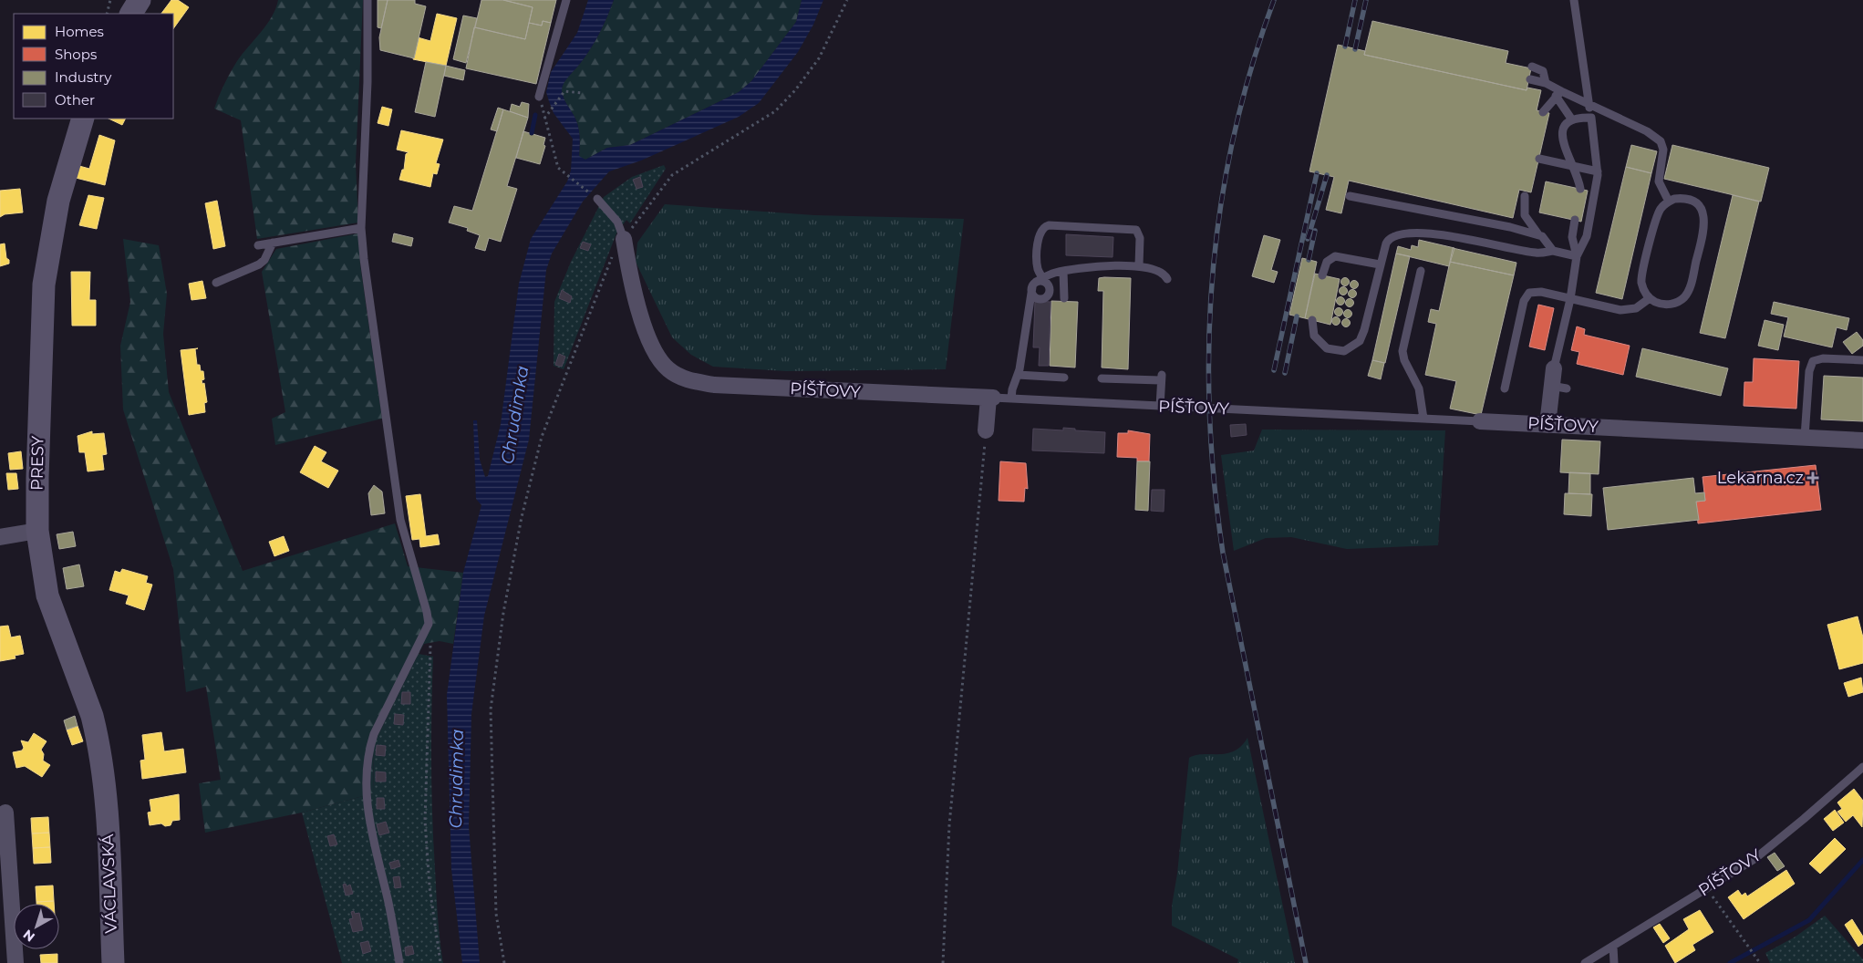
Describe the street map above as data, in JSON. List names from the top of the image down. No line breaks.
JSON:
{"streets":{"street":["PÍŠŤOVY","PRESY","VÁCLAVSKÁ"]},"crossings":[["PRESY","VÁCLAVSKÁ"]],"water":["Chrudimka"],"places":{"health":["Lekarna.cz"]},"legend":["Homes","Shops","Industry","Other"],"north":"bottom left"}
